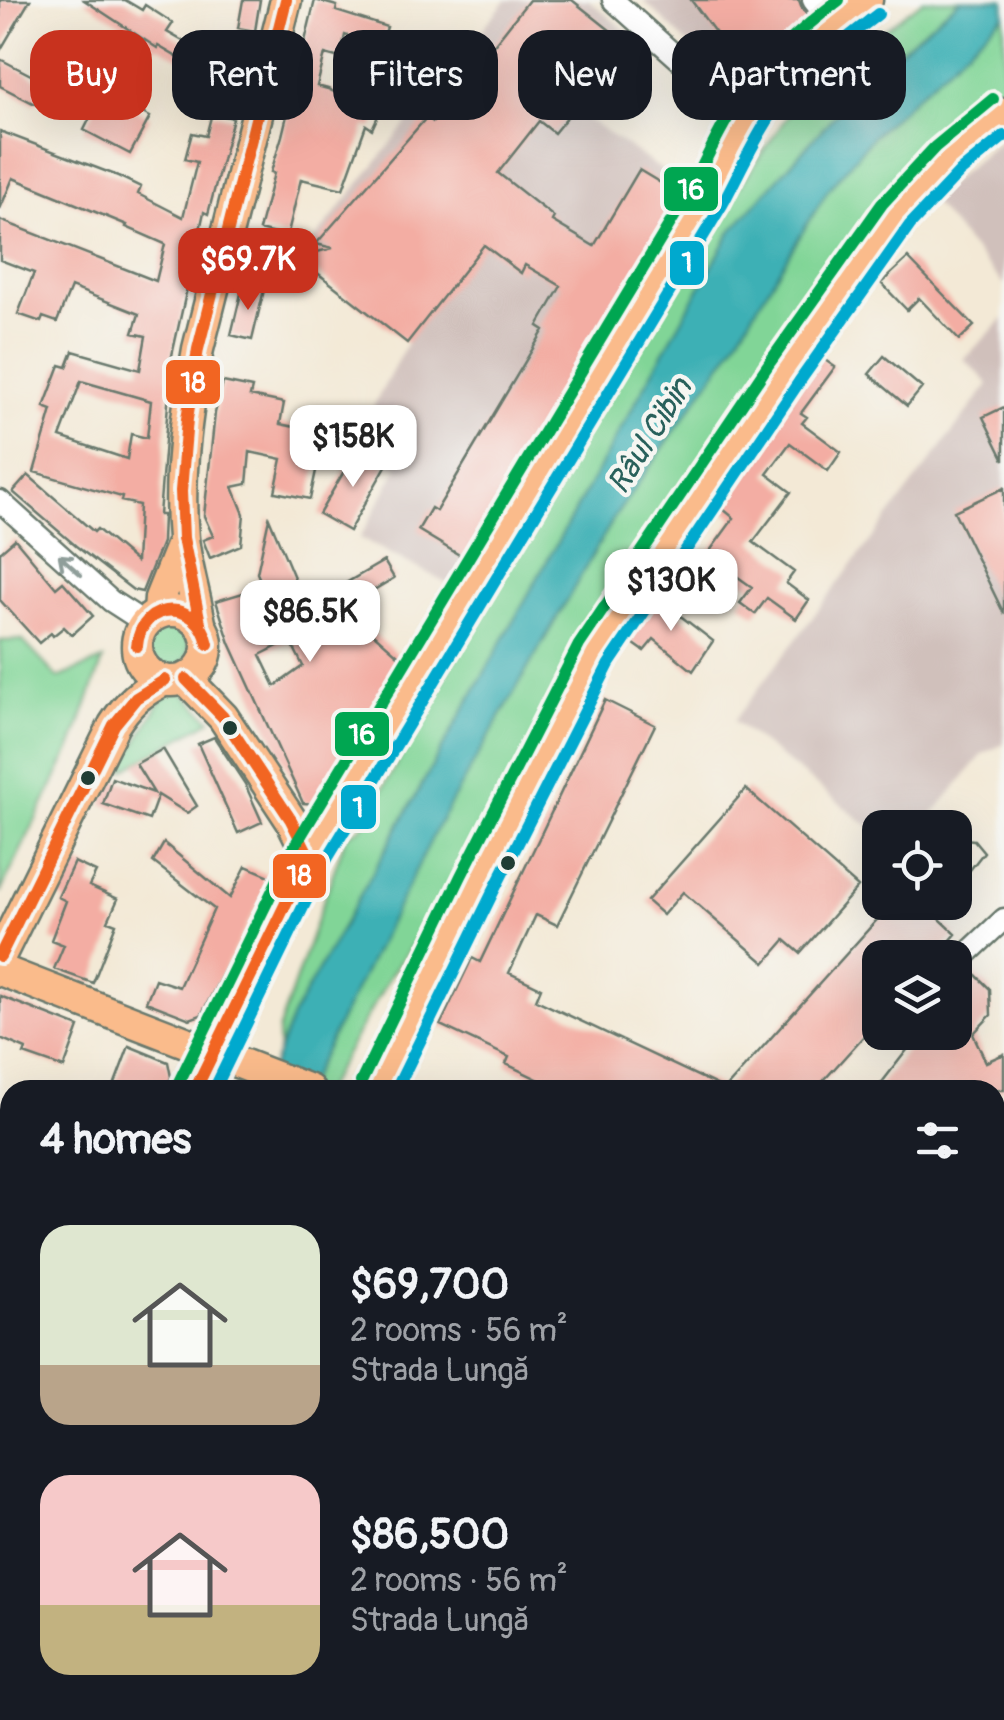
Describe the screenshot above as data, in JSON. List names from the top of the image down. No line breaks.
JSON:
{"water":["Râul Cibin"],"lines":["transit line 18","transit line 16","transit line 1"],"page":{"chip":["Buy","Rent","Filters","New","Apartment"],"price":["$69.7K","$158K","$130K","$86.5K"],"heading":"4 homes","list":[{"name":"$69,700","note":"2 rooms · 56 m² · Strada Lungă"},{"name":"$86,500","note":"2 rooms · 56 m² · Strada Lungă"}]}}
